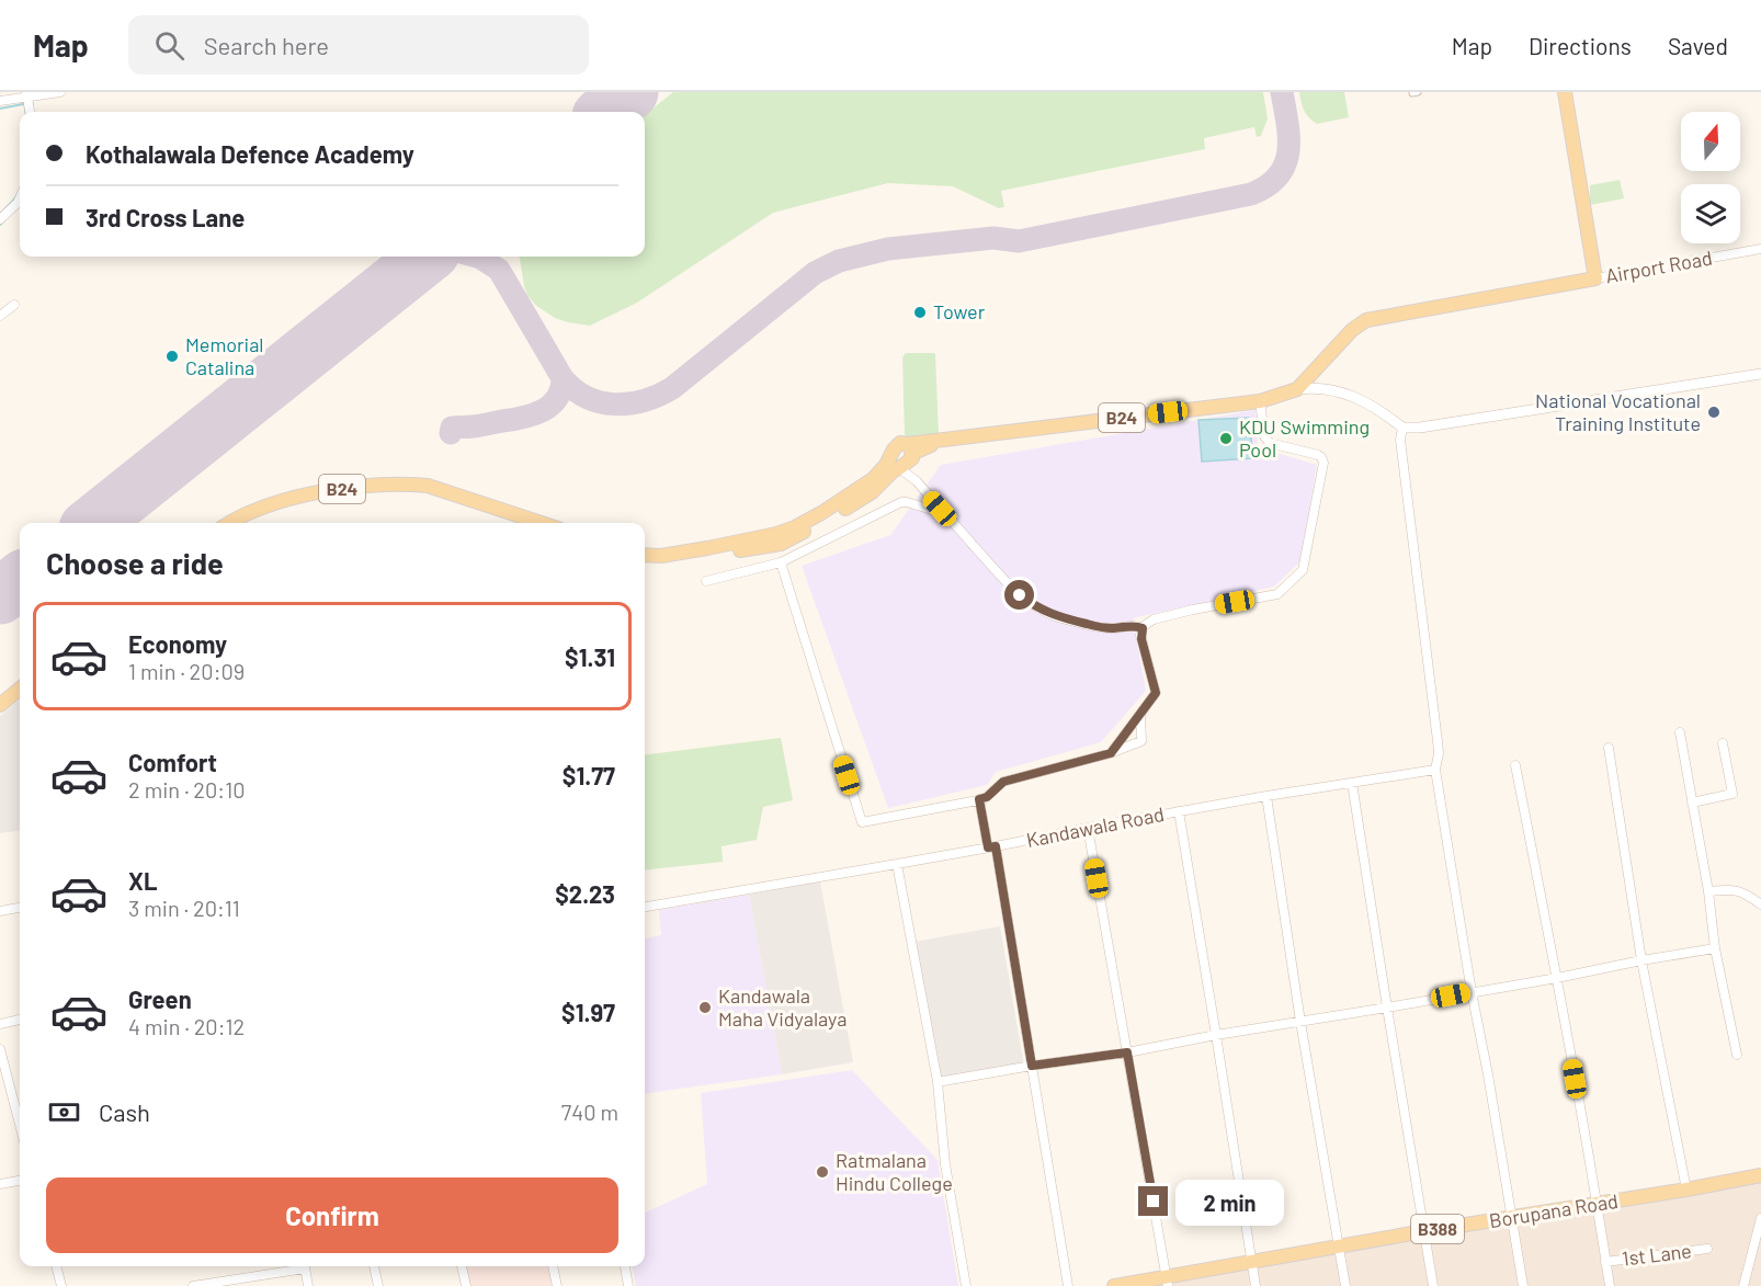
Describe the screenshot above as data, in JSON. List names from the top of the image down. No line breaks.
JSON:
{"streets":{"main road":["B24","Borupana Road","B388"],"street":["Airport Road","Kandawala Road","1st Lane"]},"crossings":[["Airport Road","B24"]],"places":["Tower","Memorial Catalina","National Vocational Training Institute","KDU Swimming Pool","Kandawala Maha Vidyalaya","Ratmalana Hindu College"],"north":"top","page":{"header":"Map","search":"Search here","nav":["Map","Directions","Saved"],"banner":["Kothalawala Defence Academy","3rd Cross Lane"],"heading":"Choose a ride","list":[{"name":"Economy","note":"1 min · 20:09","value":"$1.31"},{"name":"Comfort","note":"2 min · 20:10","value":"$1.77"},{"name":"XL","note":"3 min · 20:11","value":"$2.23"},{"name":"Green","note":"4 min · 20:12","value":"$1.97"}],"pay":["Cash","740 m"],"buttons":"Confirm","bubble":"2 min"}}
